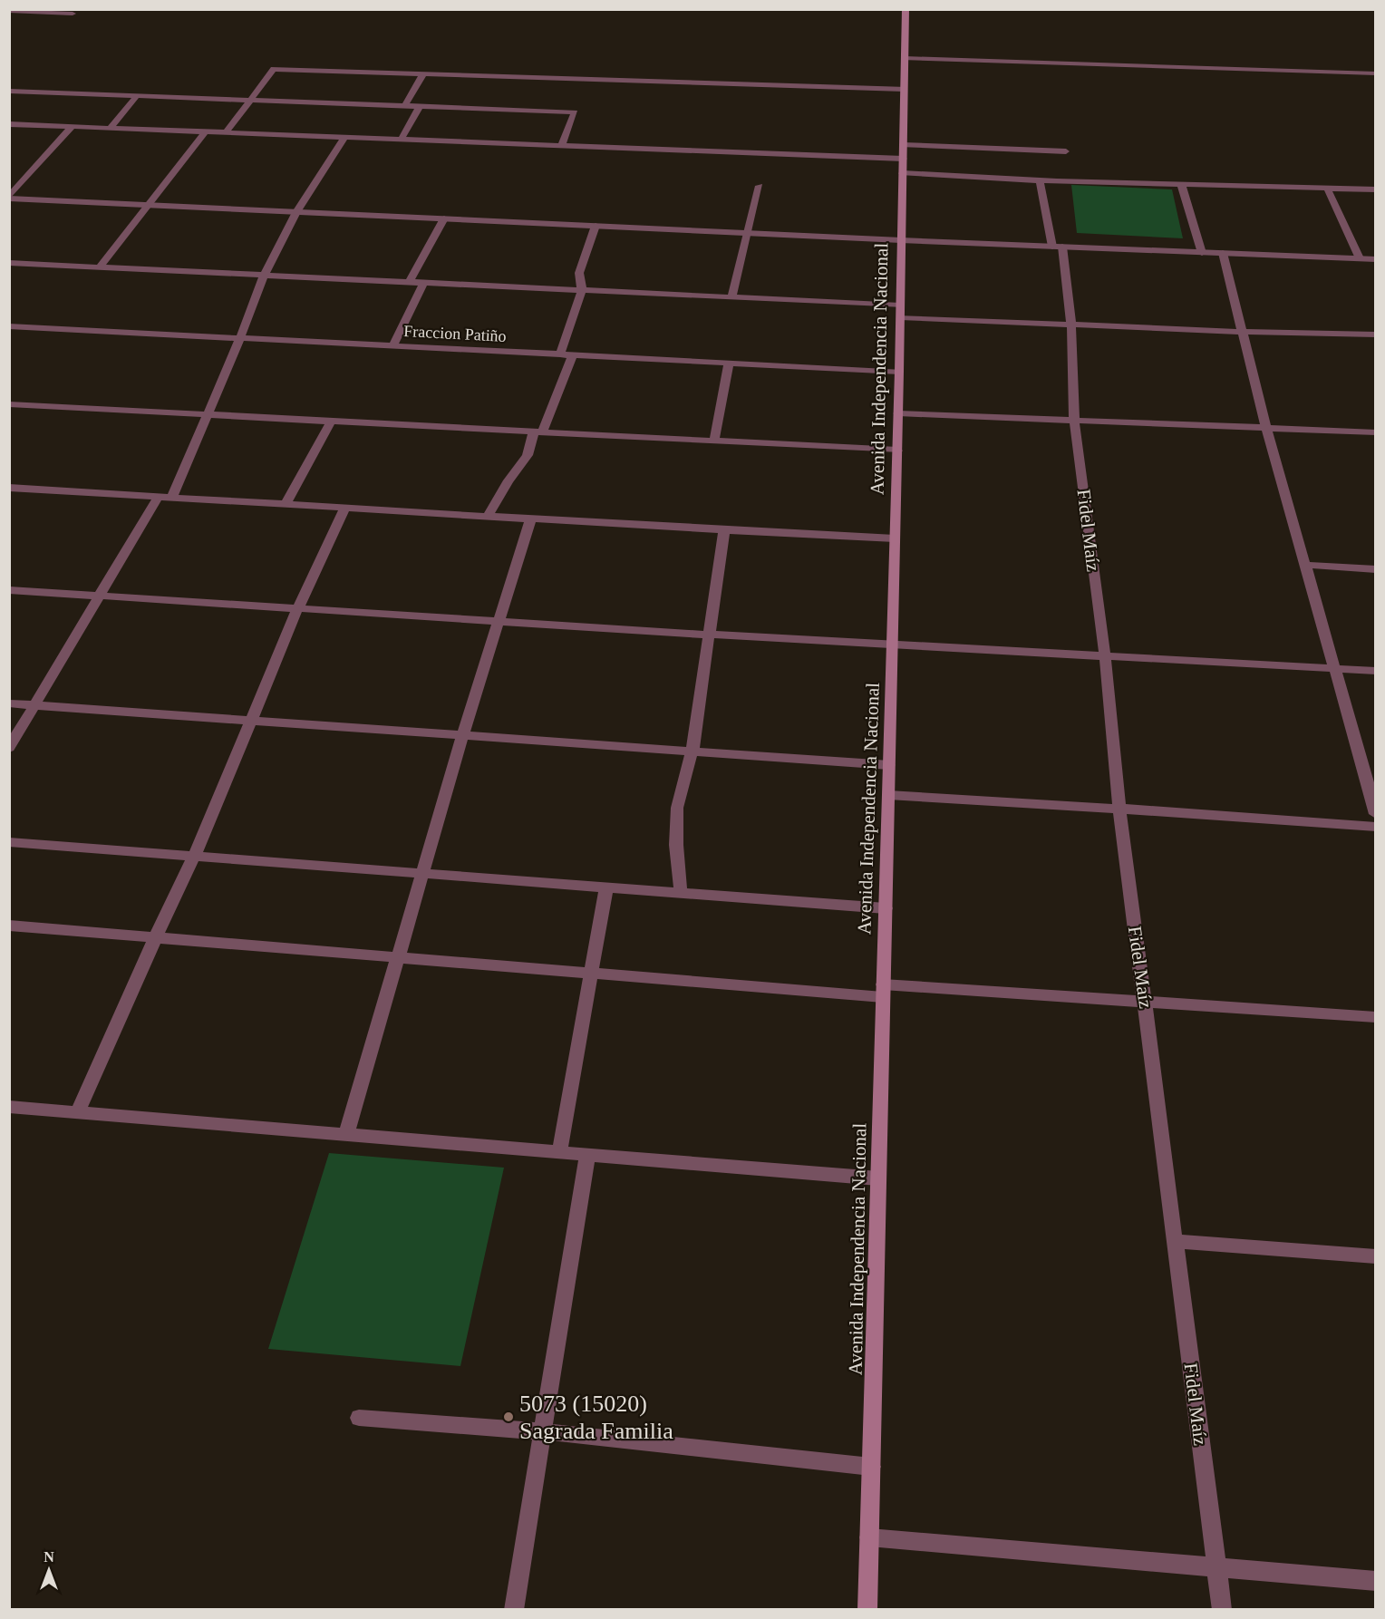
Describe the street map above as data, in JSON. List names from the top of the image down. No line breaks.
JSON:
{"streets":{"main road":["Avenida Independencia Nacional"],"street":["Fraccion Patiño","Fidel Maíz"]},"crossings":[["Fraccion Patiño","Avenida Independencia Nacional"]],"places":["5073 (15020) Sagrada Familia"],"north":"top"}
